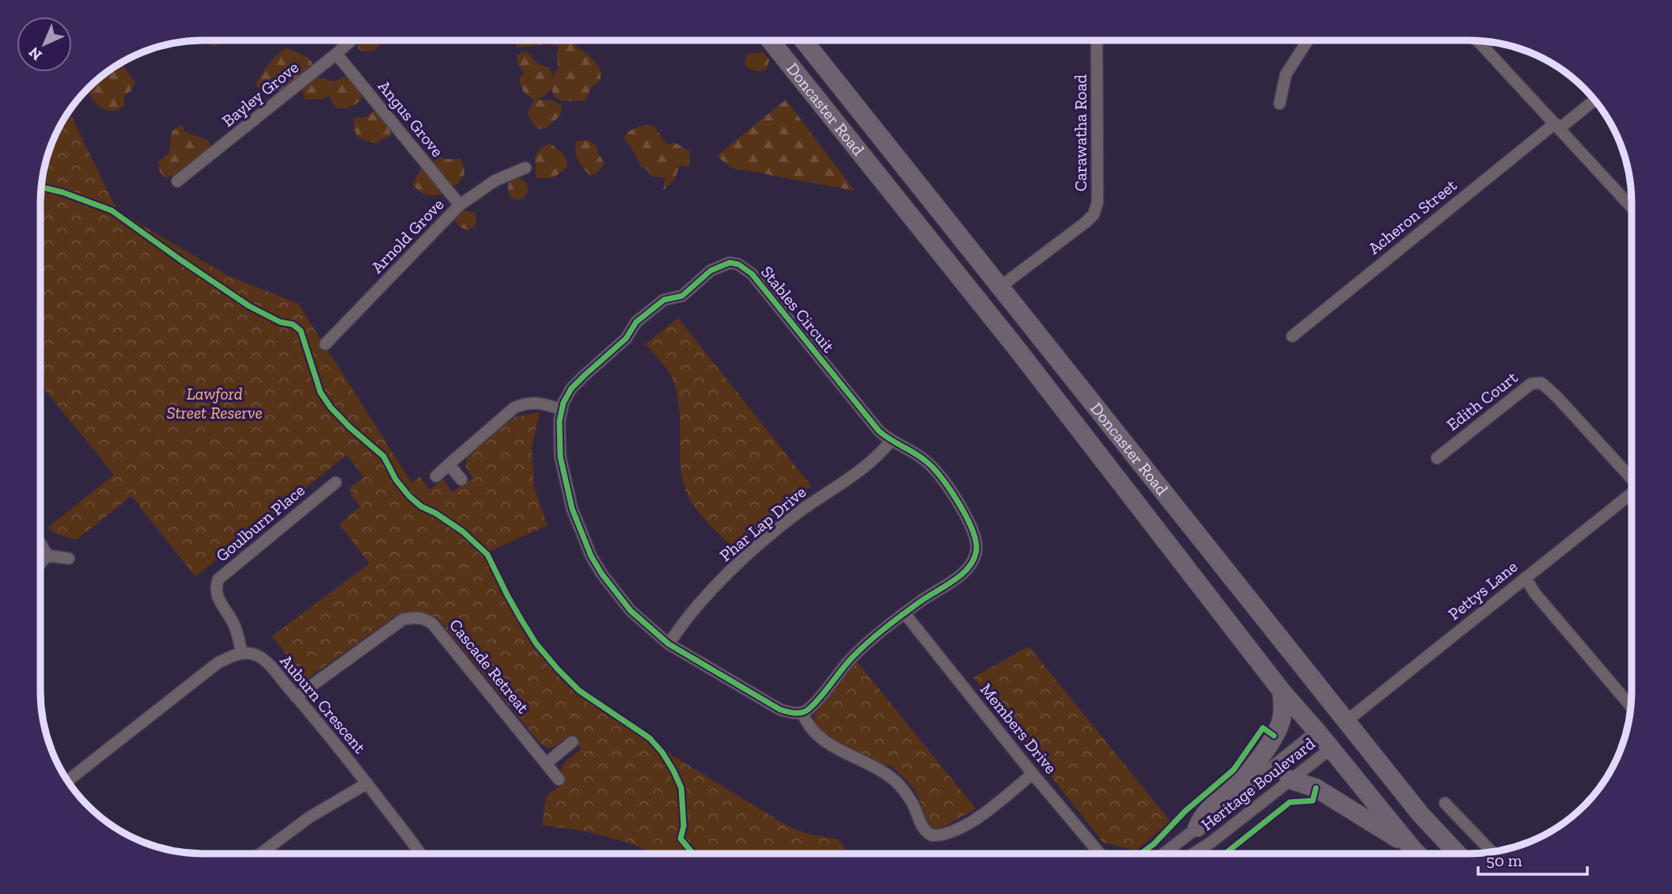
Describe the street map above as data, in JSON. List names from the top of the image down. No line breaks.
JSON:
{"streets":{"main road":["Doncaster Road"],"street":["Bayley Grove","Angus Grove","Carawatha Road","Acheron Street","Arnold Grove","Stables Circuit","Edith Court","Goulburn Place","Phar Lap Drive","Pettys Lane","Cascade Retreat","Auburn Crescent","Members Drive","Heritage Boulevard"]},"crossings":[["Bayley Grove","Angus Grove"],["Doncaster Road","Carawatha Road"],["Doncaster Road","Pettys Lane"],["Doncaster Road","Heritage Boulevard"],["Angus Grove","Arnold Grove"],["Stables Circuit","Phar Lap Drive"],["Stables Circuit","Members Drive"],["Goulburn Place","Auburn Crescent"],["Cascade Retreat","Auburn Crescent"]],"parks":["Lawford Street Reserve"],"scale_bar":"50 m","north":"bottom left"}
